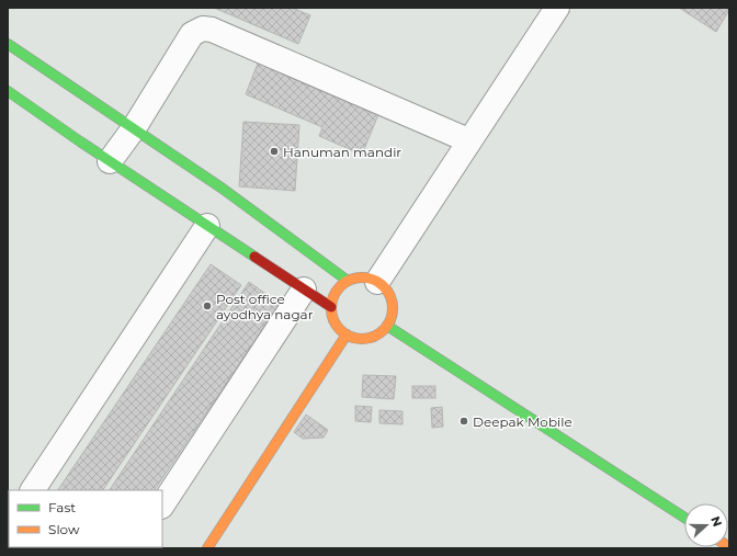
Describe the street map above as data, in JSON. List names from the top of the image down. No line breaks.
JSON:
{"places":["Hanuman mandir","Post office ayodhya nagar","Deepak Mobile"],"legend":["Fast","Slow"],"north":"right"}
